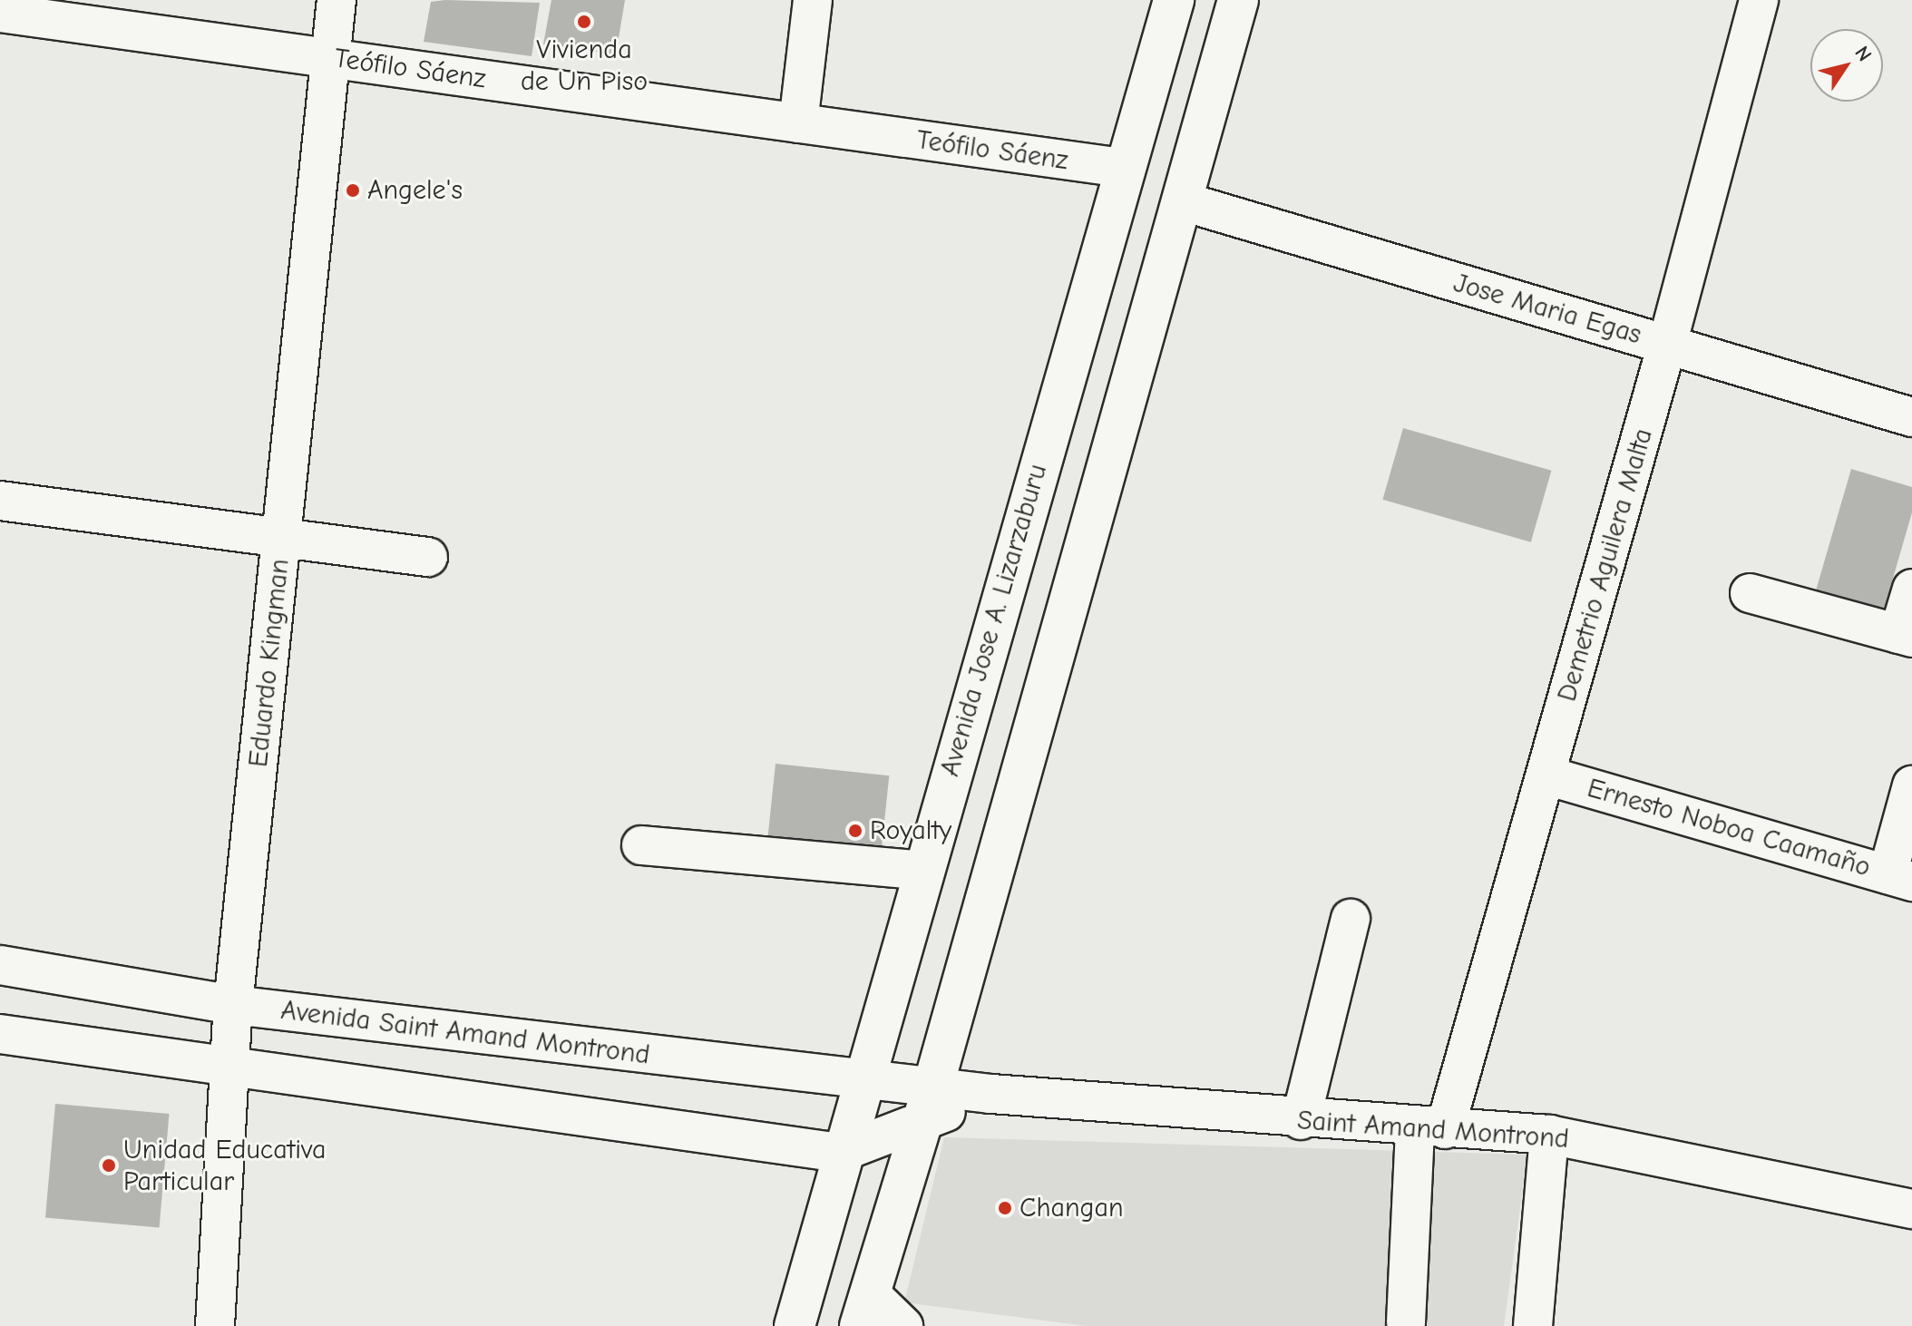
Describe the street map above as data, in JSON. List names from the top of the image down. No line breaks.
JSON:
{"streets":{"main road":["Avenida Jose A. Lizarzaburu"],"street":["Teófilo Sáenz","Jose Maria Egas","Demetrio Aguilera Malta","Eduardo Kingman","Ernesto Noboa Caamaño","Avenida Saint Amand Montrond","Saint Amand Montrond"]},"crossings":[["Teófilo Sáenz","Avenida Jose A. Lizarzaburu"],["Teófilo Sáenz","Eduardo Kingman"],["Jose Maria Egas","Demetrio Aguilera Malta"],["Demetrio Aguilera Malta","Ernesto Noboa Caamaño"],["Demetrio Aguilera Malta","Saint Amand Montrond"],["Avenida Jose A. Lizarzaburu","Avenida Saint Amand Montrond"],["Eduardo Kingman","Avenida Saint Amand Montrond"],["Avenida Saint Amand Montrond","Saint Amand Montrond"]],"places":["Vivienda de Un Piso","Angele's","Royalty","Unidad Educativa Particular","Changan"],"north":"top right"}
